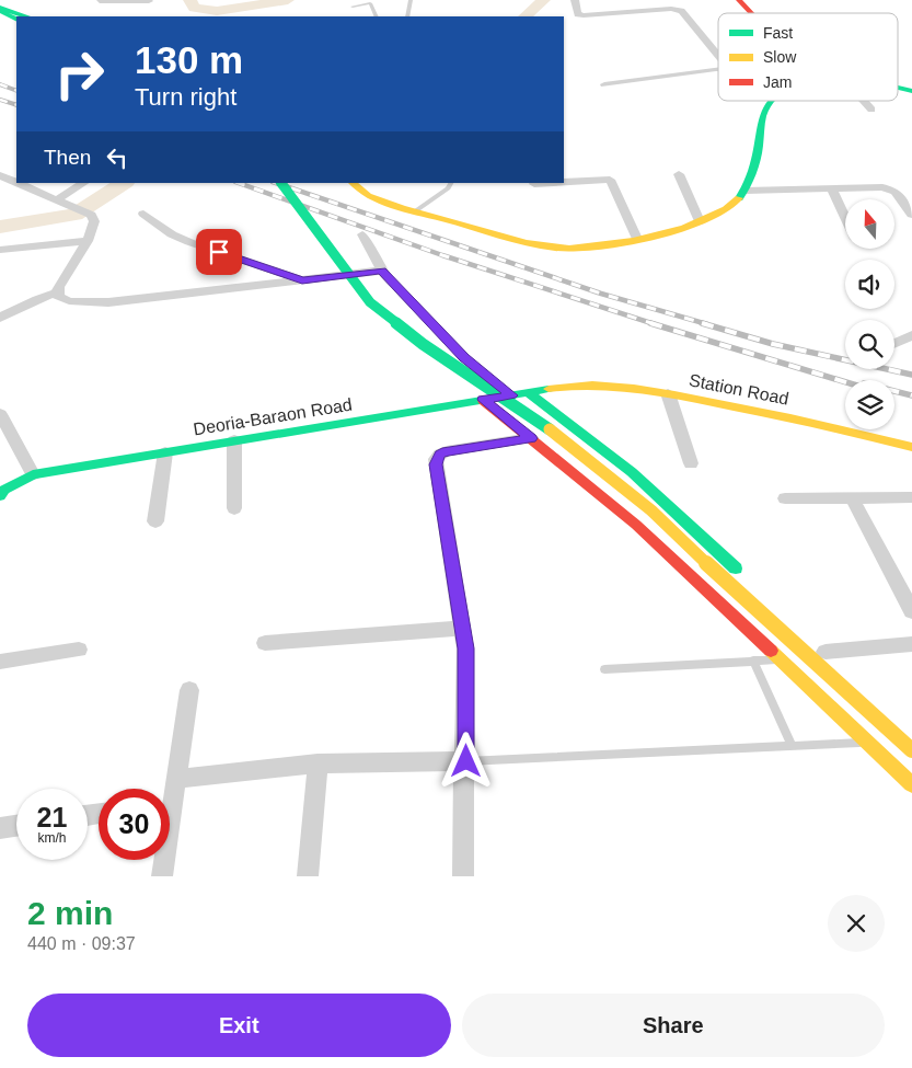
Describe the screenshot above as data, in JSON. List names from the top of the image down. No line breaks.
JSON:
{"streets":{"main road":["Station Road","Deoria-Baraon Road"]},"crossings":[["Station Road","Deoria-Baraon Road"]],"legend":["Fast","Slow","Jam"],"north":"top","page":{"turn":["130 m","Turn right"],"then":"Then","speed":"21 km/h","limit":"30","heading":["2 min","440 m · 09:37"],"buttons":["Exit","Share"]}}
